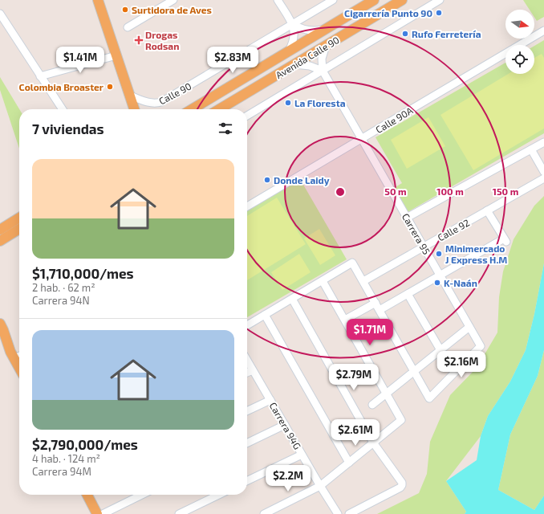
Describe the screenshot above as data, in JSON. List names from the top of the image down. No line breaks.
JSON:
{"streets":{"main road":["Avenida Calle 90"],"street":["Calle 90","Calle 90A","Calle 92","Carrera 95","Carrera 94G"]},"crossings":[["Calle 90A","Carrera 95"],["Calle 92","Carrera 95"]],"places":{"other":["Surtidora de Aves","Cigarrería Punto 90","Rufo Ferretería","Colombia Broaster","La Floresta","Donde Laidy","Minimercado J Express H.M","K-Naán"],"health":["Drogas Rodsan"]},"north":"right","page":{"price":["$1.41M","$2.83M","$1.71M","$2.16M","$2.79M","$2.61M","$2.2M"],"heading":"7 viviendas","list":[{"name":"$1,710,000/mes","note":"2 hab. · 62 m² · Carrera 94N"},{"name":"$2,790,000/mes","note":"4 hab. · 124 m² · Carrera 94M"}]},"rings":["50 m","100 m","150 m"]}
